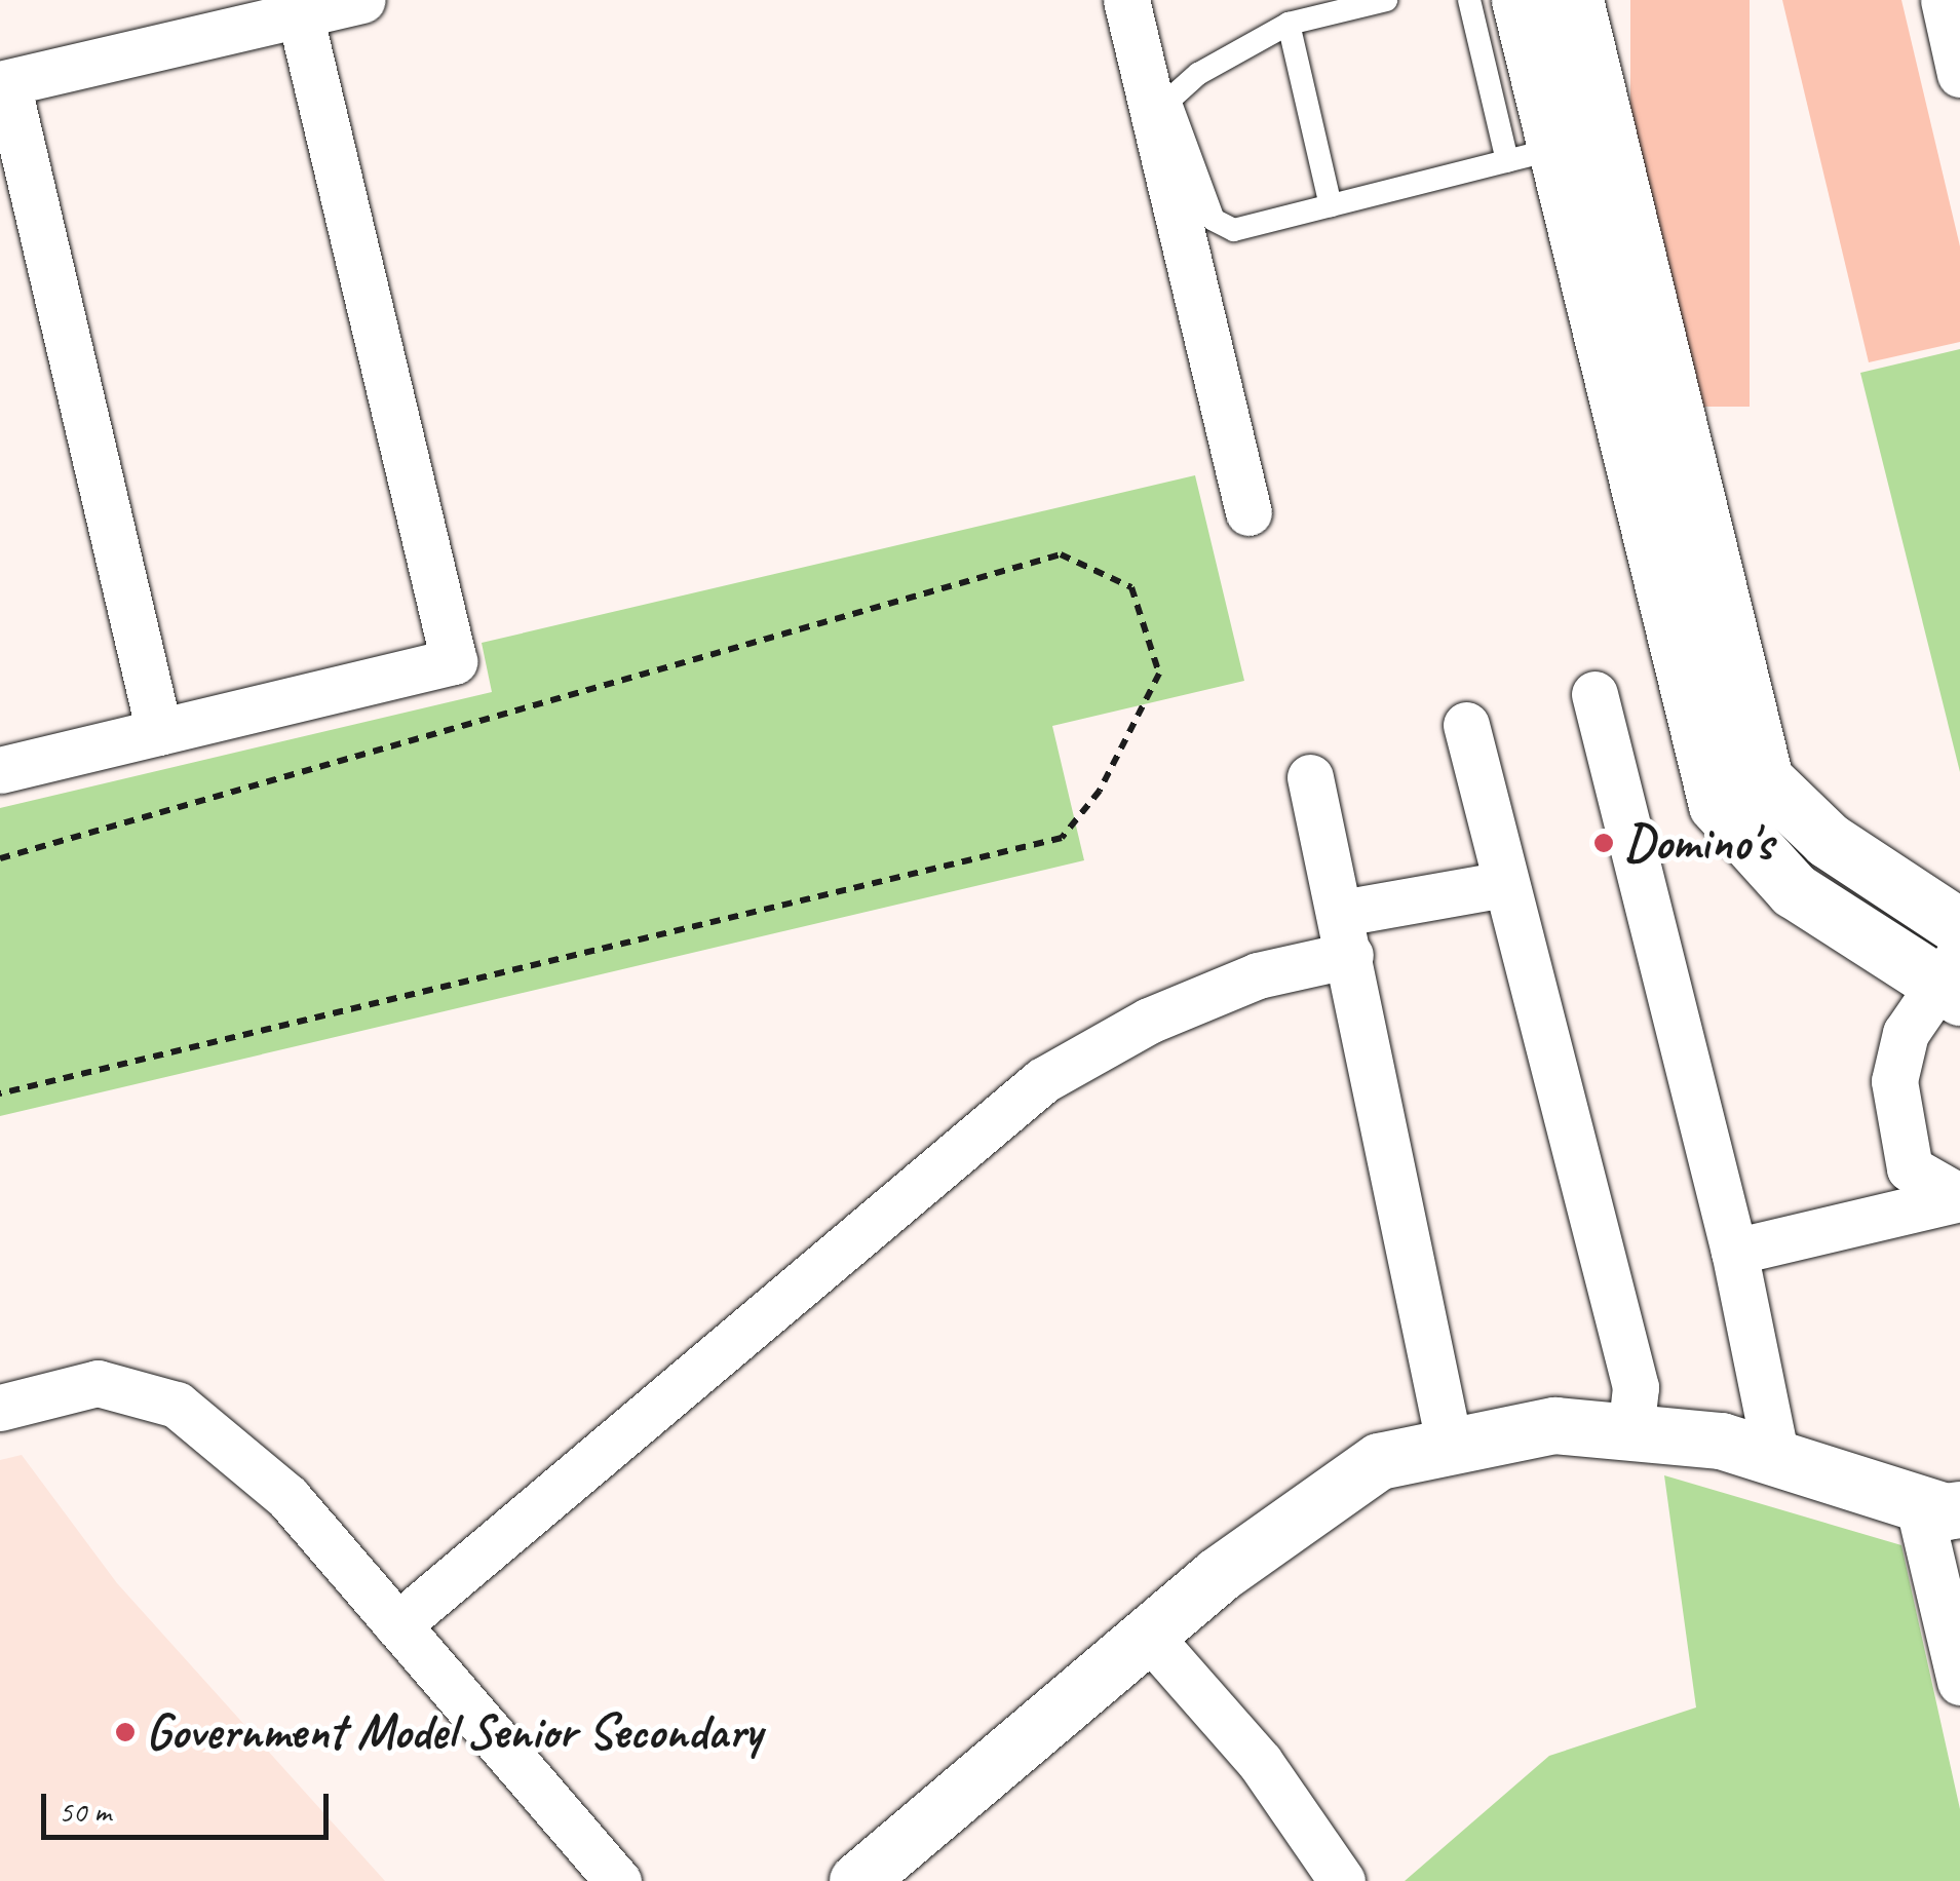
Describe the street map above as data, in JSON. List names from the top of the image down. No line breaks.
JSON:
{"places":["Domino's","Government Model Senior Secondary"],"scale_bar":"50 m"}
